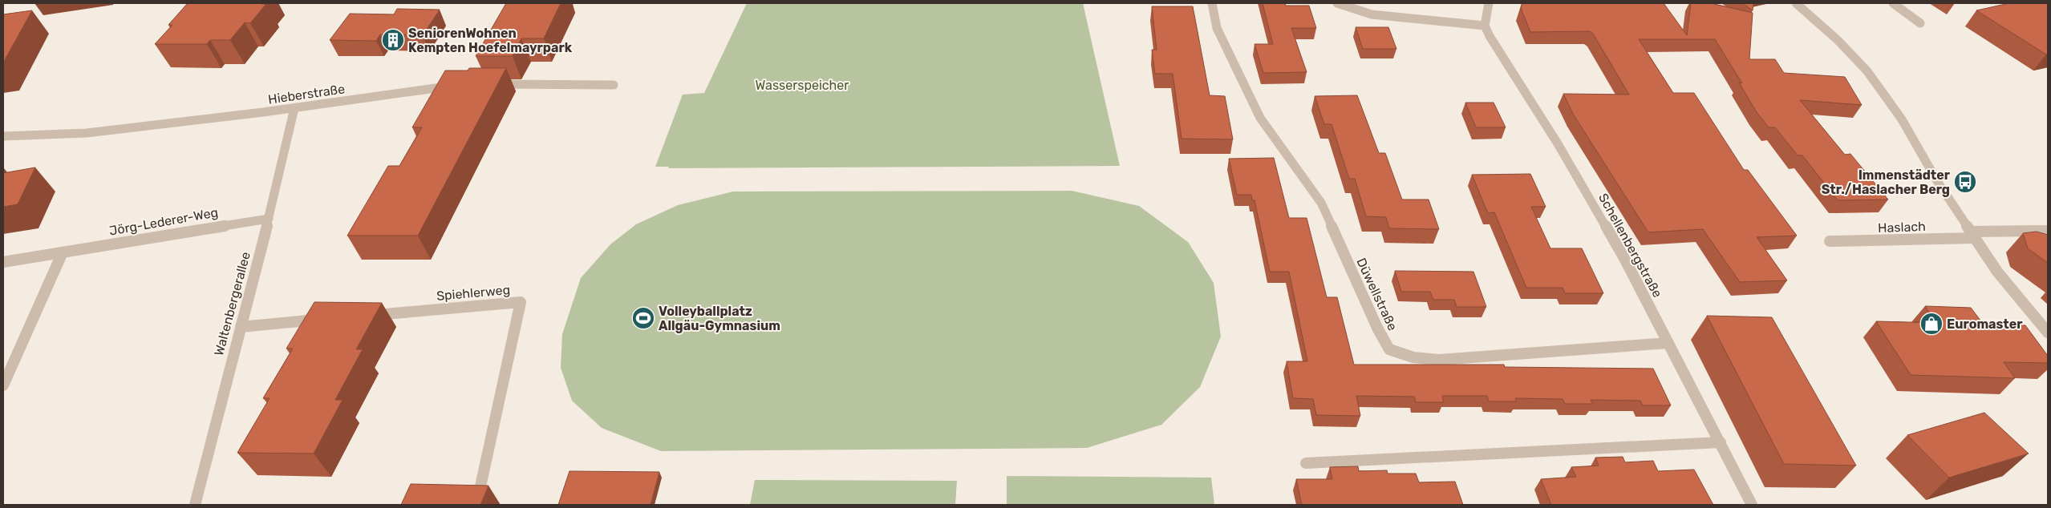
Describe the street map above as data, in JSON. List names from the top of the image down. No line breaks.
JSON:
{"streets":{"street":["Hieberstraße","Jörg-Lederer-Weg","Haslach","Schellenbergstraße","Spiehlerweg","Düwellstraße","Waltenbergerallee"]},"crossings":[["Hieberstraße","Waltenbergerallee"],["Jörg-Lederer-Weg","Waltenbergerallee"],["Schellenbergstraße","Düwellstraße"]],"parks":["Wasserspeicher"],"places":{"building":["SeniorenWohnen Kempten Hoefelmayrpark"],"bus stop":["Immenstädter Str./Haslacher Berg"],"sports":["Volleyballplatz Allgäu-Gymnasium"],"shop":["Euromaster"]}}
